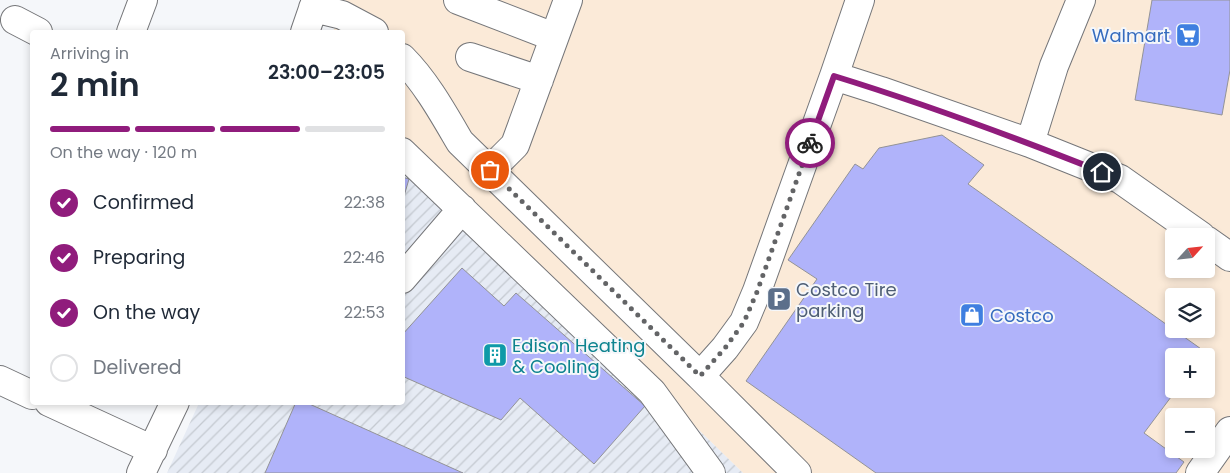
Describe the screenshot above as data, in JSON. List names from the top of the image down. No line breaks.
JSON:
{"places":{"supermarket":["Walmart"],"parking":["Costco Tire parking"],"shop":["Costco"],"building":["Edison Heating & Cooling"]},"north":"top right","page":{"heading":["2 min","Arriving in","23:00–23:05"],"bar":"On the way · 120 m","list":[["Confirmed","22:38"],["Preparing","22:46"],["On the way","22:53"],"Delivered"],"map_buttons":["+","−"]}}
